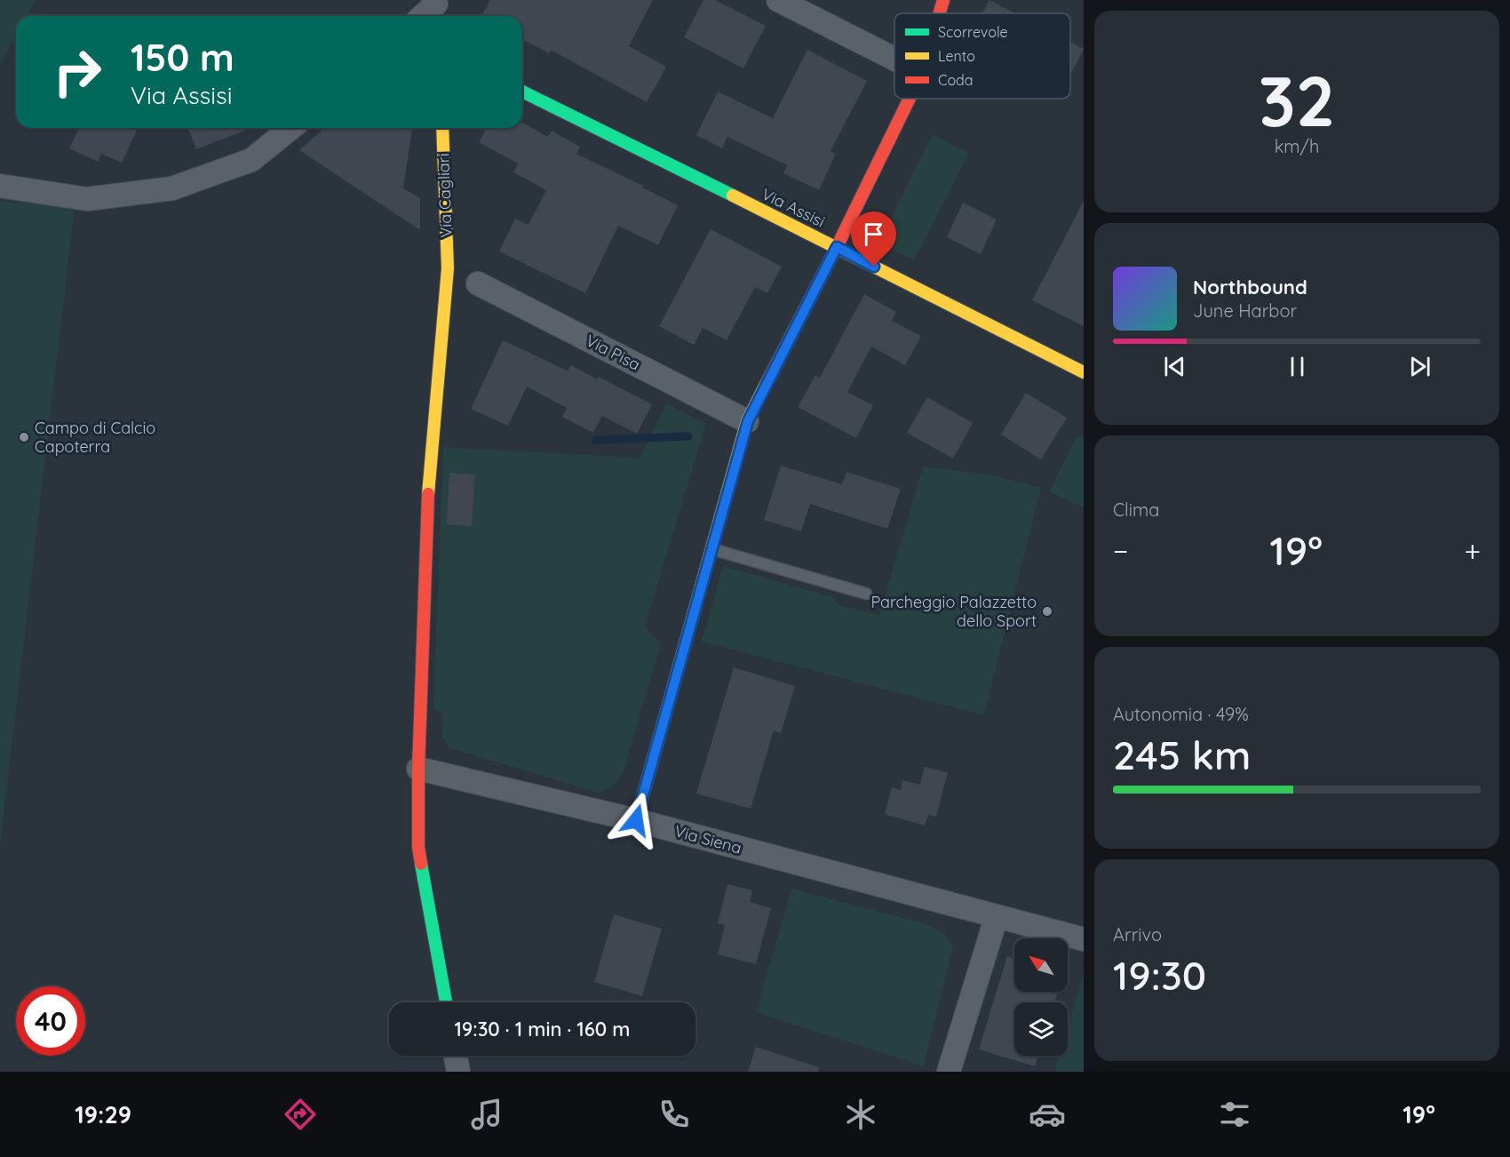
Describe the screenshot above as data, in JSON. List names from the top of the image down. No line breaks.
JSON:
{"streets":{"street":["Via Cagliari","Via Assisi","Via Pisa","Via Siena"]},"crossings":[["Via Cagliari","Via Siena"]],"places":["Campo di Calcio Capoterra","Parcheggio Palazzetto dello Sport"],"legend":["Scorrevole","Lento","Coda"],"north":"top left","page":{"tile":[["32","km/h"],"Clima",["Autonomia · 49%","245 km"],["Arrivo","19:30"]],"turn":["150 m","Via Assisi"],"song":["Northbound","June Harbor"],"heat":["−","19°","+"],"limit":"40","trip":"19:30 · 1 min · 160 m","tabs":["19:29","19°"]}}
